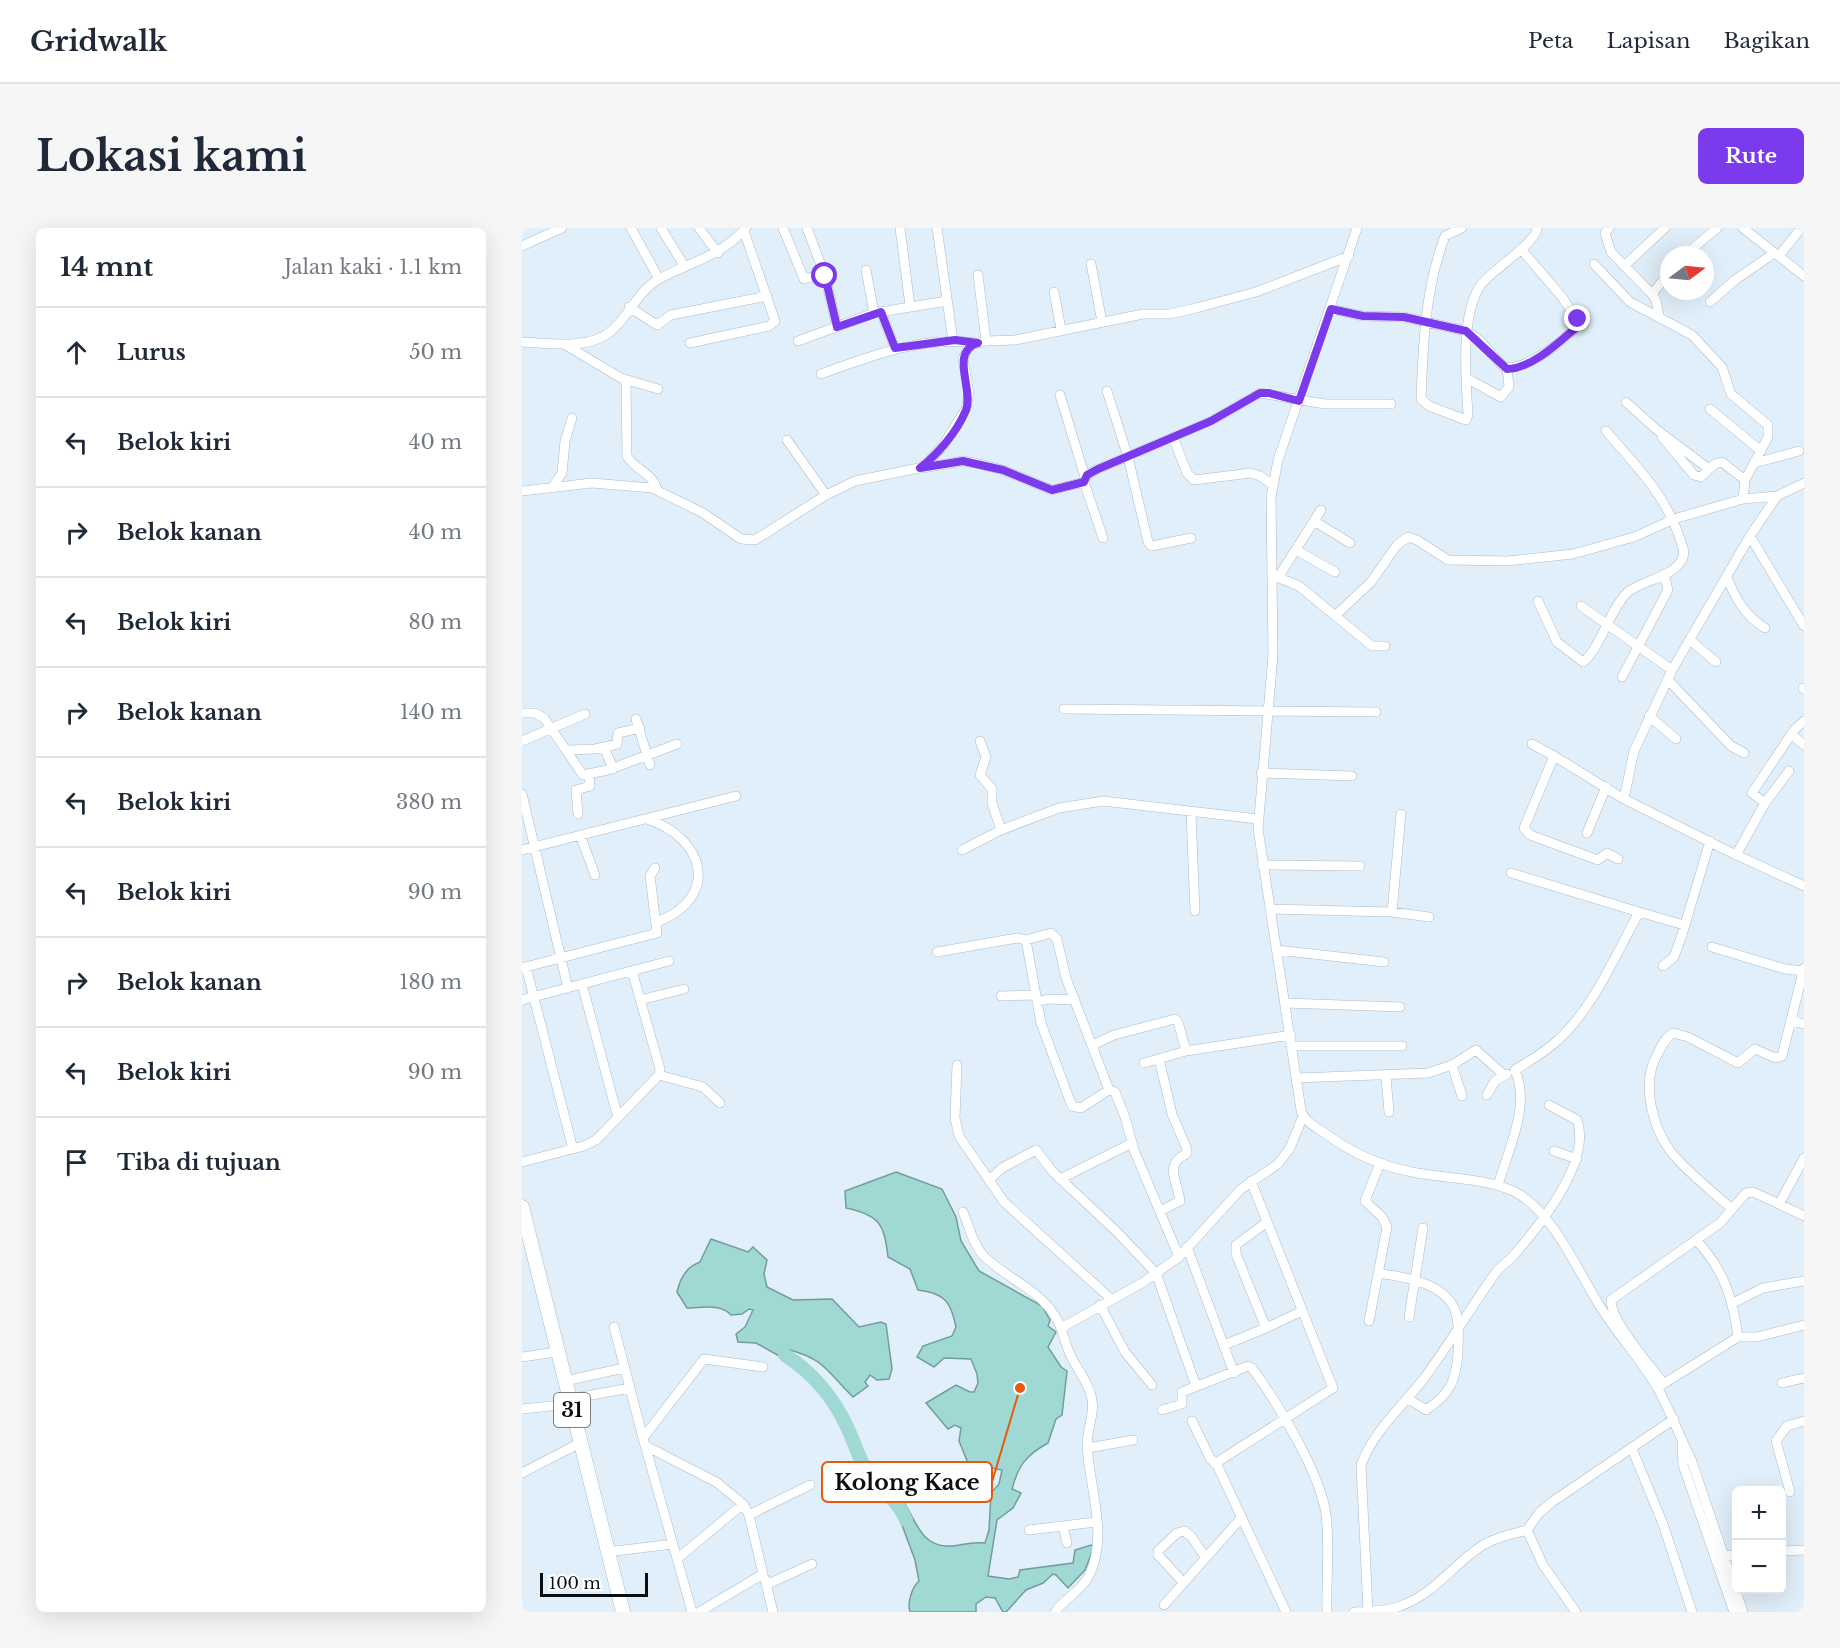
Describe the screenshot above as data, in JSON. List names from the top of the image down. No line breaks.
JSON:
{"streets":{"highway":["31"]},"places":["Kolong Kace"],"scale_bar":"100 m","north":"right","page":{"header":"Gridwalk","nav":["Peta","Lapisan","Bagikan"],"buttons":"Rute","title":"Lokasi kami","heading":["14 mnt","Jalan kaki · 1.1 km"],"list":[["Lurus","50 m"],["Belok kiri","40 m"],["Belok kanan","40 m"],["Belok kiri","80 m"],["Belok kanan","140 m"],["Belok kiri","380 m"],["Belok kiri","90 m"],["Belok kanan","180 m"],["Belok kiri","90 m"],"Tiba di tujuan"],"map_buttons":["+","−"],"scale":"100 m"}}
